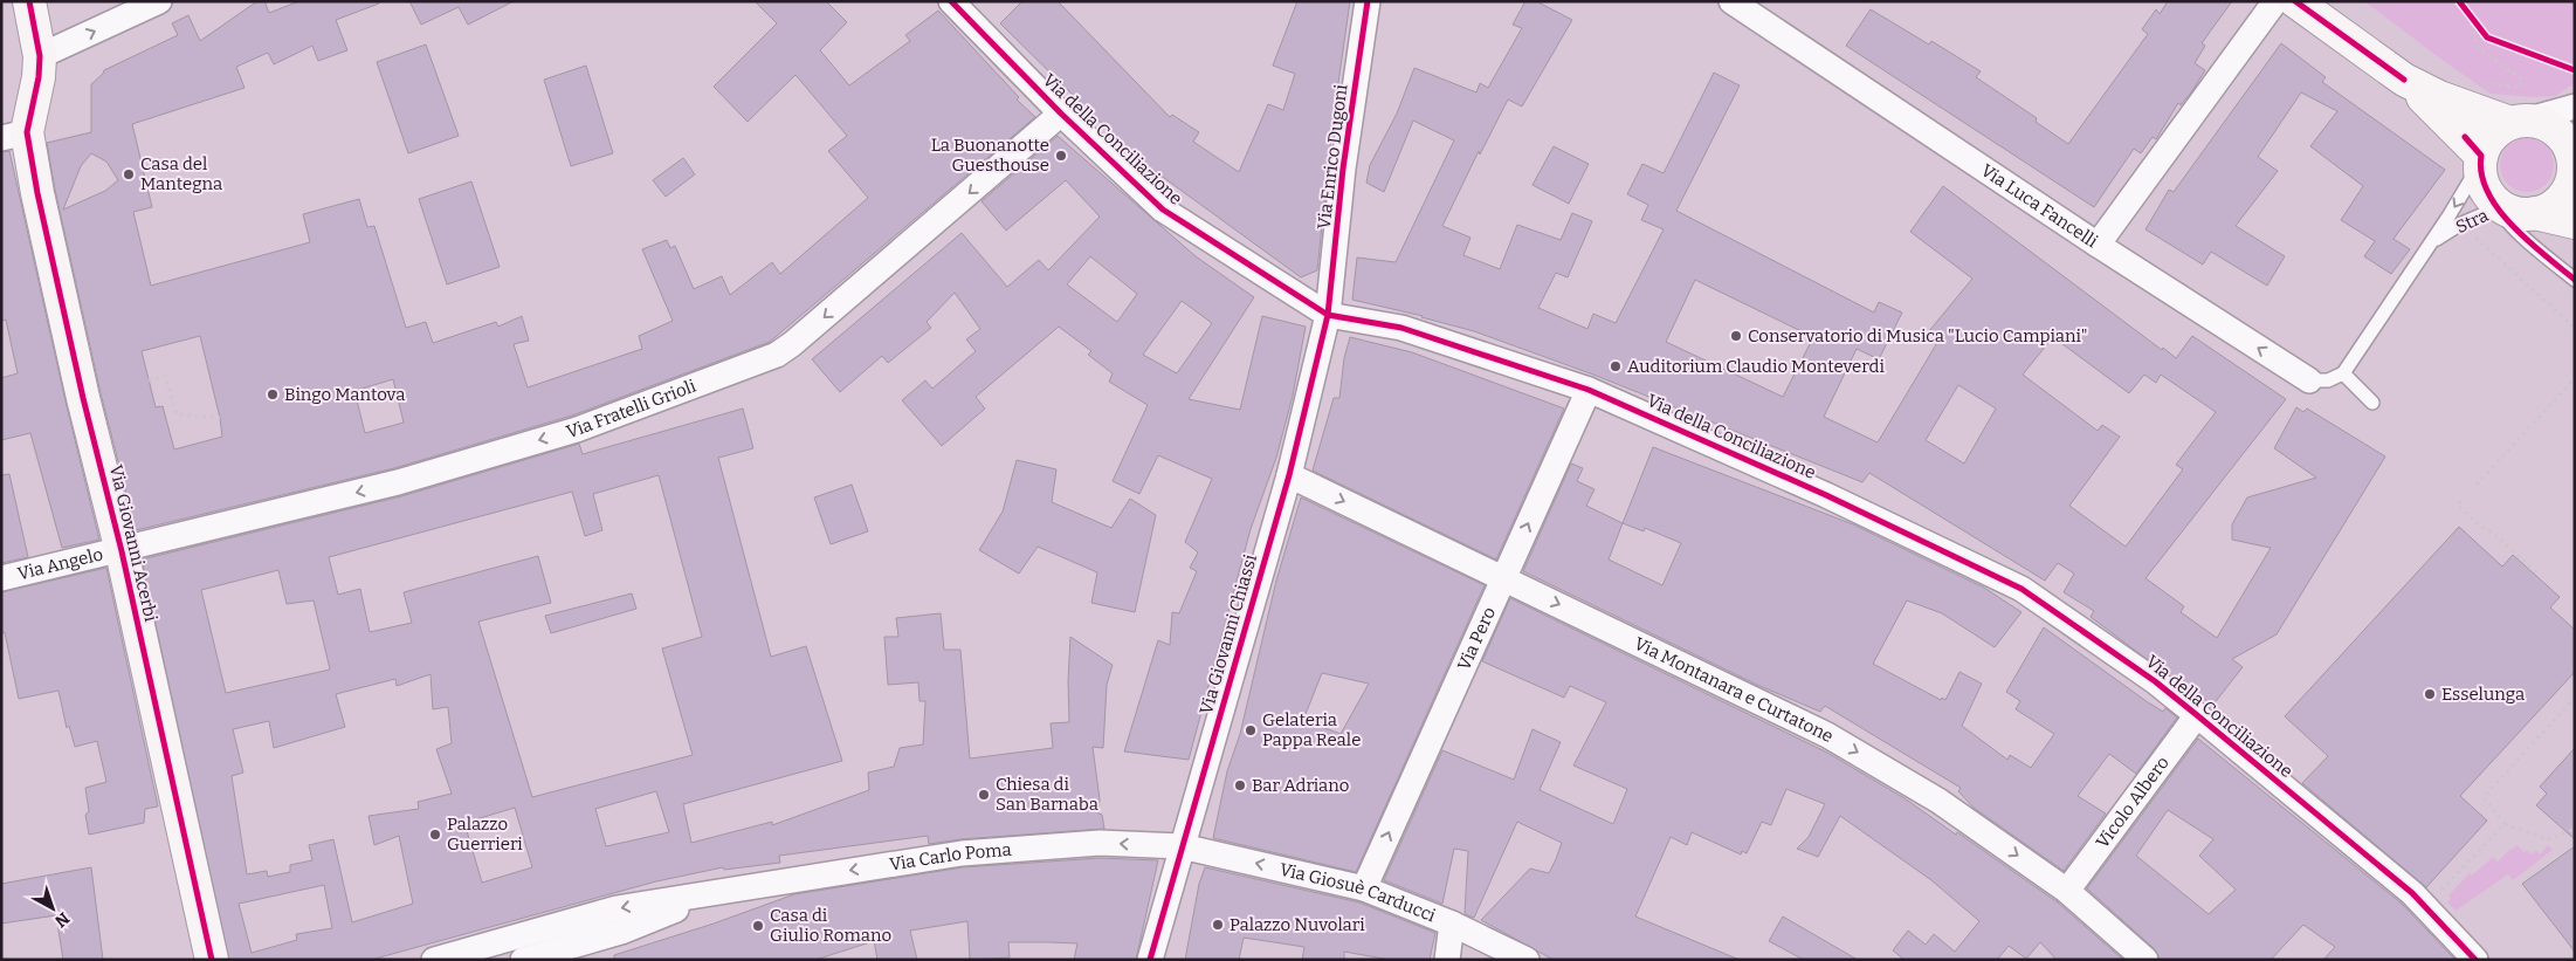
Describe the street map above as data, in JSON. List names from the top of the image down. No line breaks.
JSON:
{"streets":{"street":["Via della Conciliazione","Via Enrico Dugoni","Via Luca Fancelli","Via Fratelli Grioli","Via Giovanni Acerbi","Via Angelo","Via Giovanni Chiassi","Via Pero","Via Montanara e Curtatone","Vicolo Albero","Via Carlo Poma","Via Giosuè Carducci"],"lane":["Stra"]},"crossings":[["Via della Conciliazione","Via Enrico Dugoni"],["Via della Conciliazione","Via Fratelli Grioli"],["Via della Conciliazione","Via Giovanni Chiassi"],["Via della Conciliazione","Via Pero"],["Via della Conciliazione","Vicolo Albero"],["Via Enrico Dugoni","Via Giovanni Chiassi"],["Via Fratelli Grioli","Via Giovanni Acerbi"],["Via Fratelli Grioli","Via Angelo"],["Via Giovanni Acerbi","Via Angelo"],["Via Giovanni Chiassi","Via Montanara e Curtatone"],["Via Giovanni Chiassi","Via Carlo Poma"],["Via Giovanni Chiassi","Via Giosuè Carducci"],["Via Pero","Via Montanara e Curtatone"],["Via Pero","Via Giosuè Carducci"],["Via Montanara e Curtatone","Vicolo Albero"],["Via Carlo Poma","Via Giosuè Carducci"]],"one_way":["Via Fratelli Grioli","Via Pero","Via Montanara e Curtatone","Via Carlo Poma","Via Giosuè Carducci"],"places":["La Buonanotte Guesthouse","Casa del Mantegna","Conservatorio di Musica \"Lucio Campiani\"","Auditorium Claudio Monteverdi","Bingo Mantova","Esselunga","Gelateria Pappa Reale","Bar Adriano","Chiesa di San Barnaba","Palazzo Guerrieri","Palazzo Nuvolari","Casa di Giulio Romano"],"north":"bottom right"}
